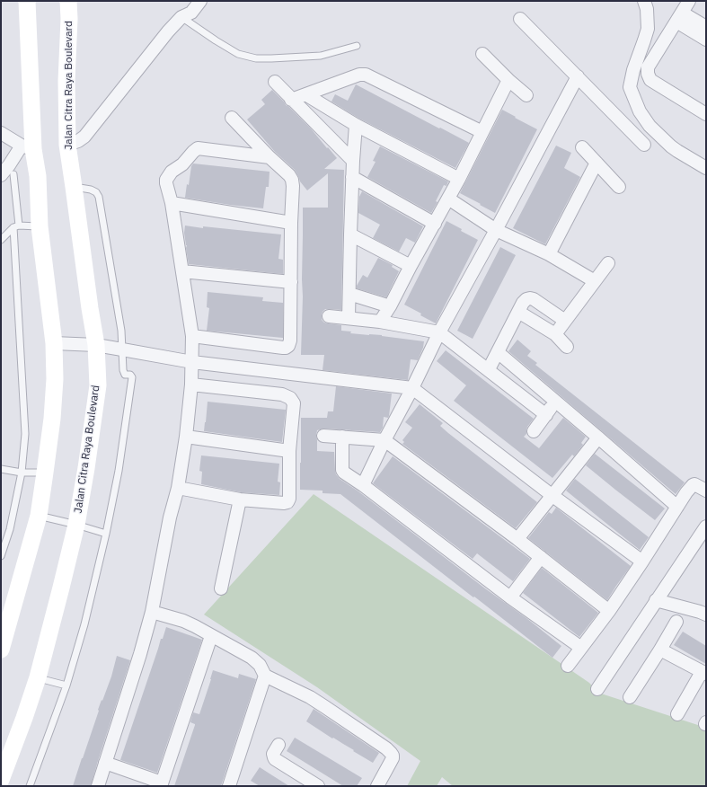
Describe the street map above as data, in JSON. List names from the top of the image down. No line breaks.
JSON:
{"streets":{"main road":["Jalan Citra Raya Boulevard"]}}
